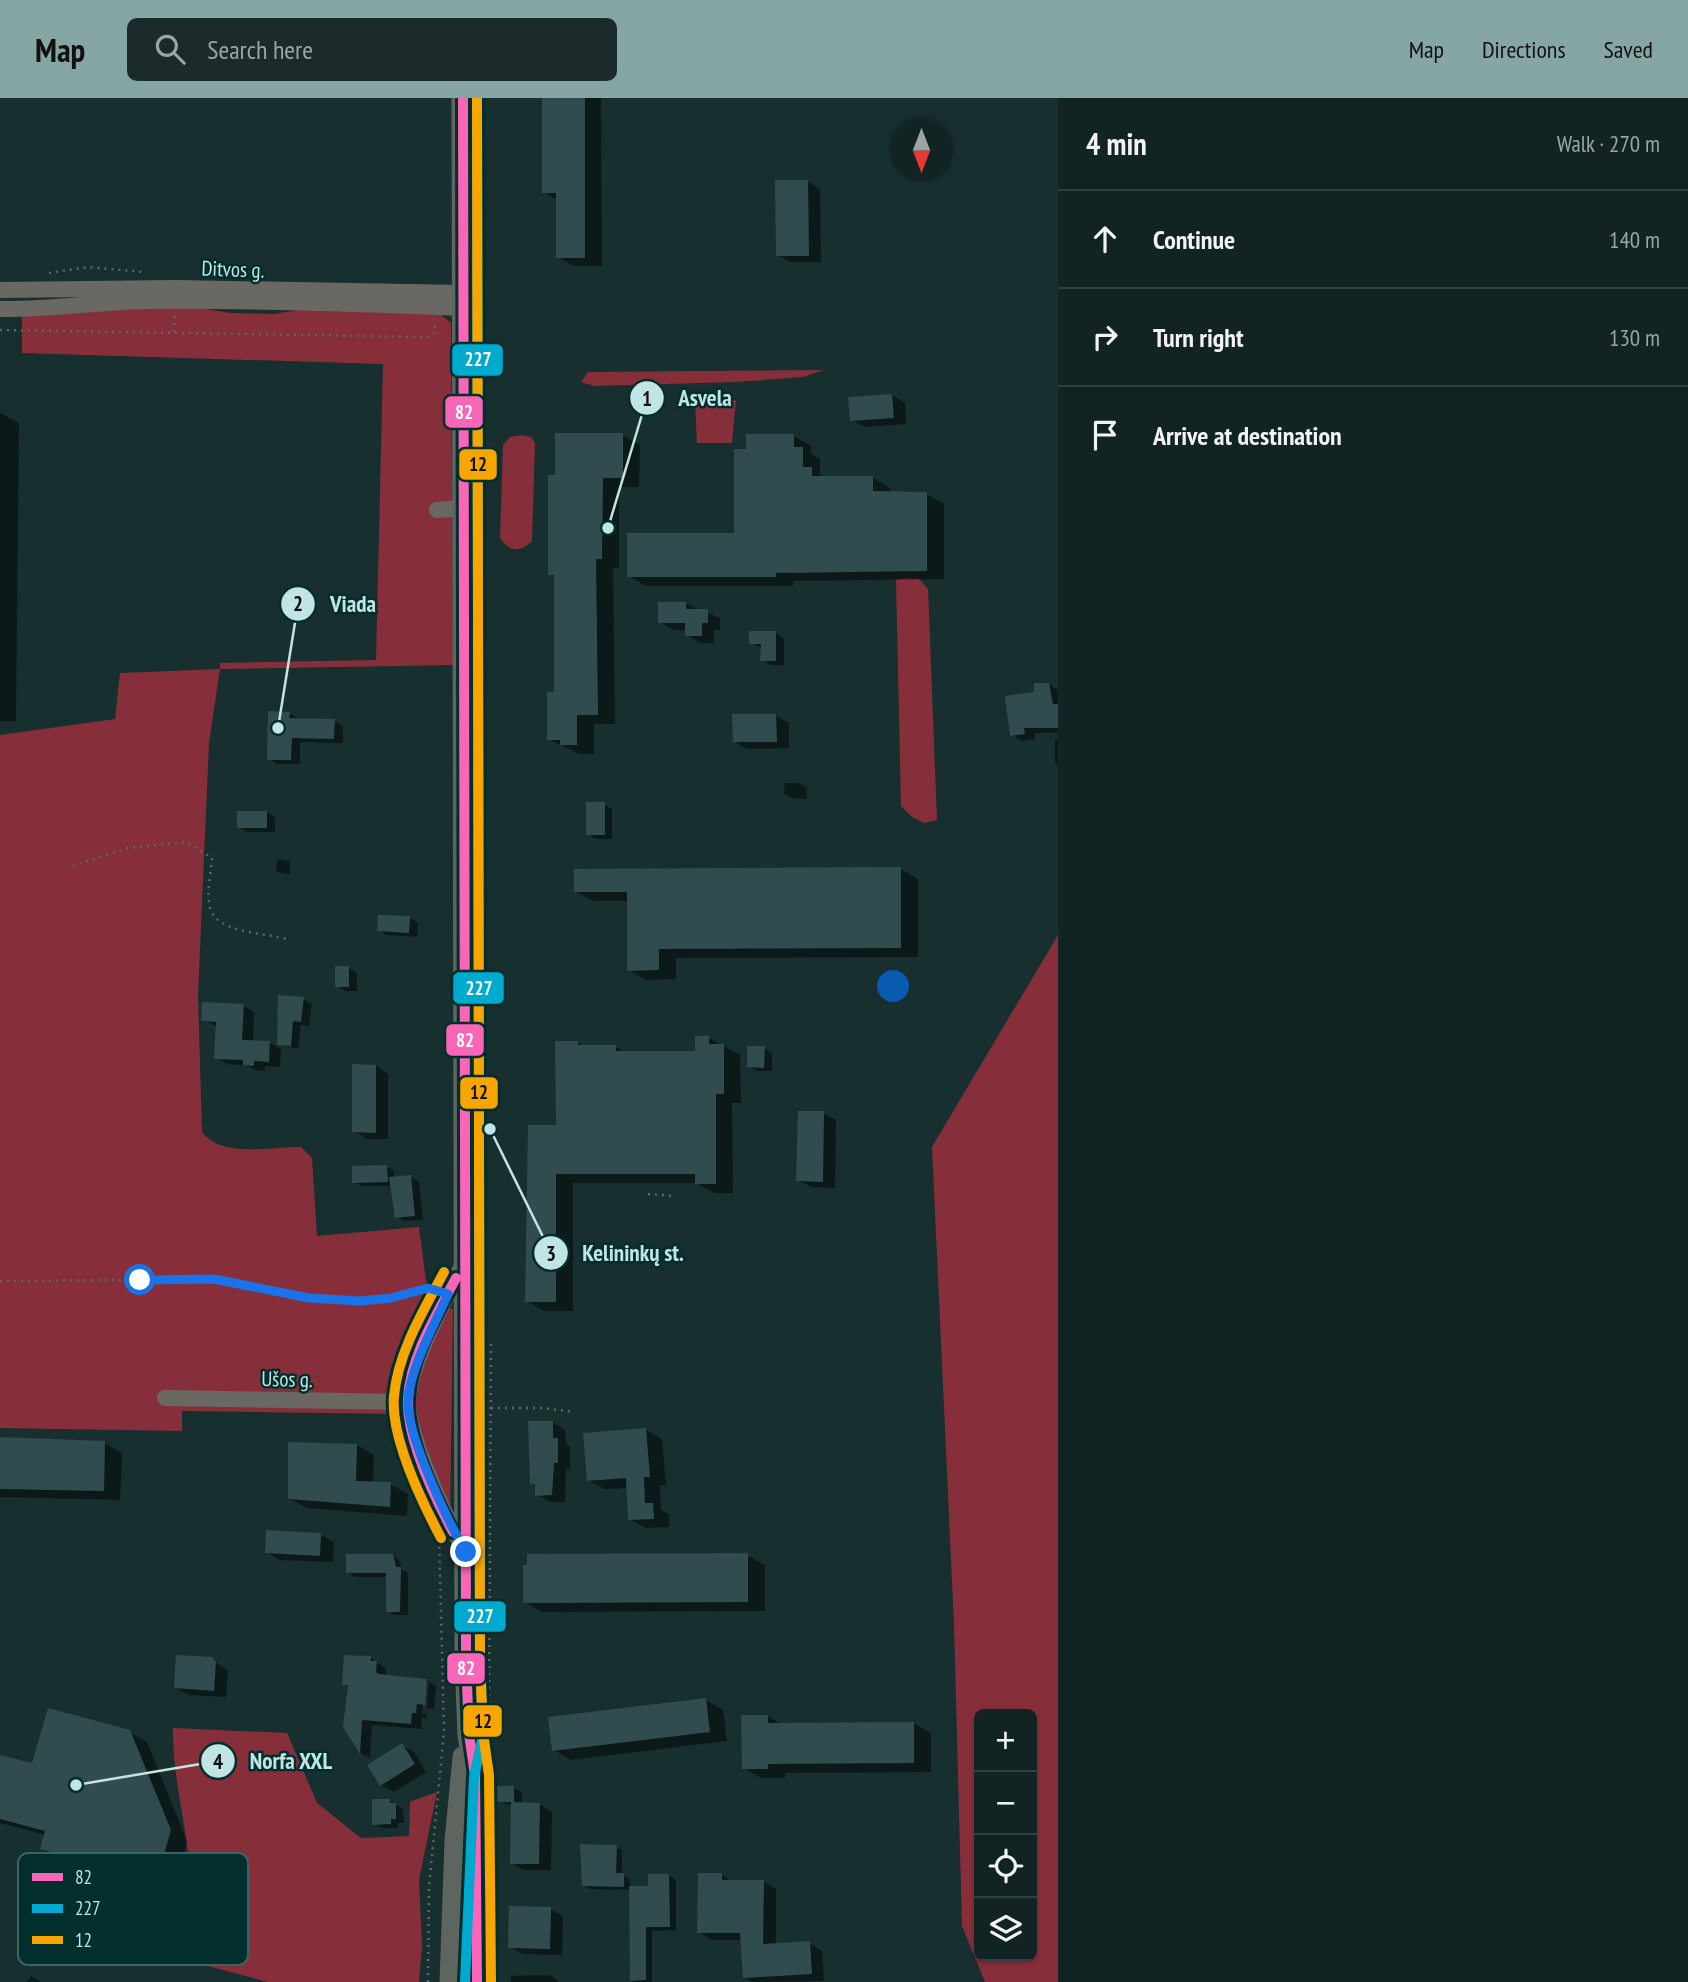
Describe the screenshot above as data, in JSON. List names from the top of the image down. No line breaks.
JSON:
{"streets":{"street":["Ditvos g.","Ušos g."]},"places":["Asvela","Viada","Kelininkų st.","Norfa XXL"],"lines":["transit line 82","transit line 227","transit line 12"],"legend":["82","227","12"],"north":"bottom","page":{"header":"Map","search":"Search here","nav":["Map","Directions","Saved"],"heading":["4 min","Walk · 270 m"],"list":[["Continue","140 m"],["Turn right","130 m"],"Arrive at destination"],"map_buttons":["+","−"]}}
